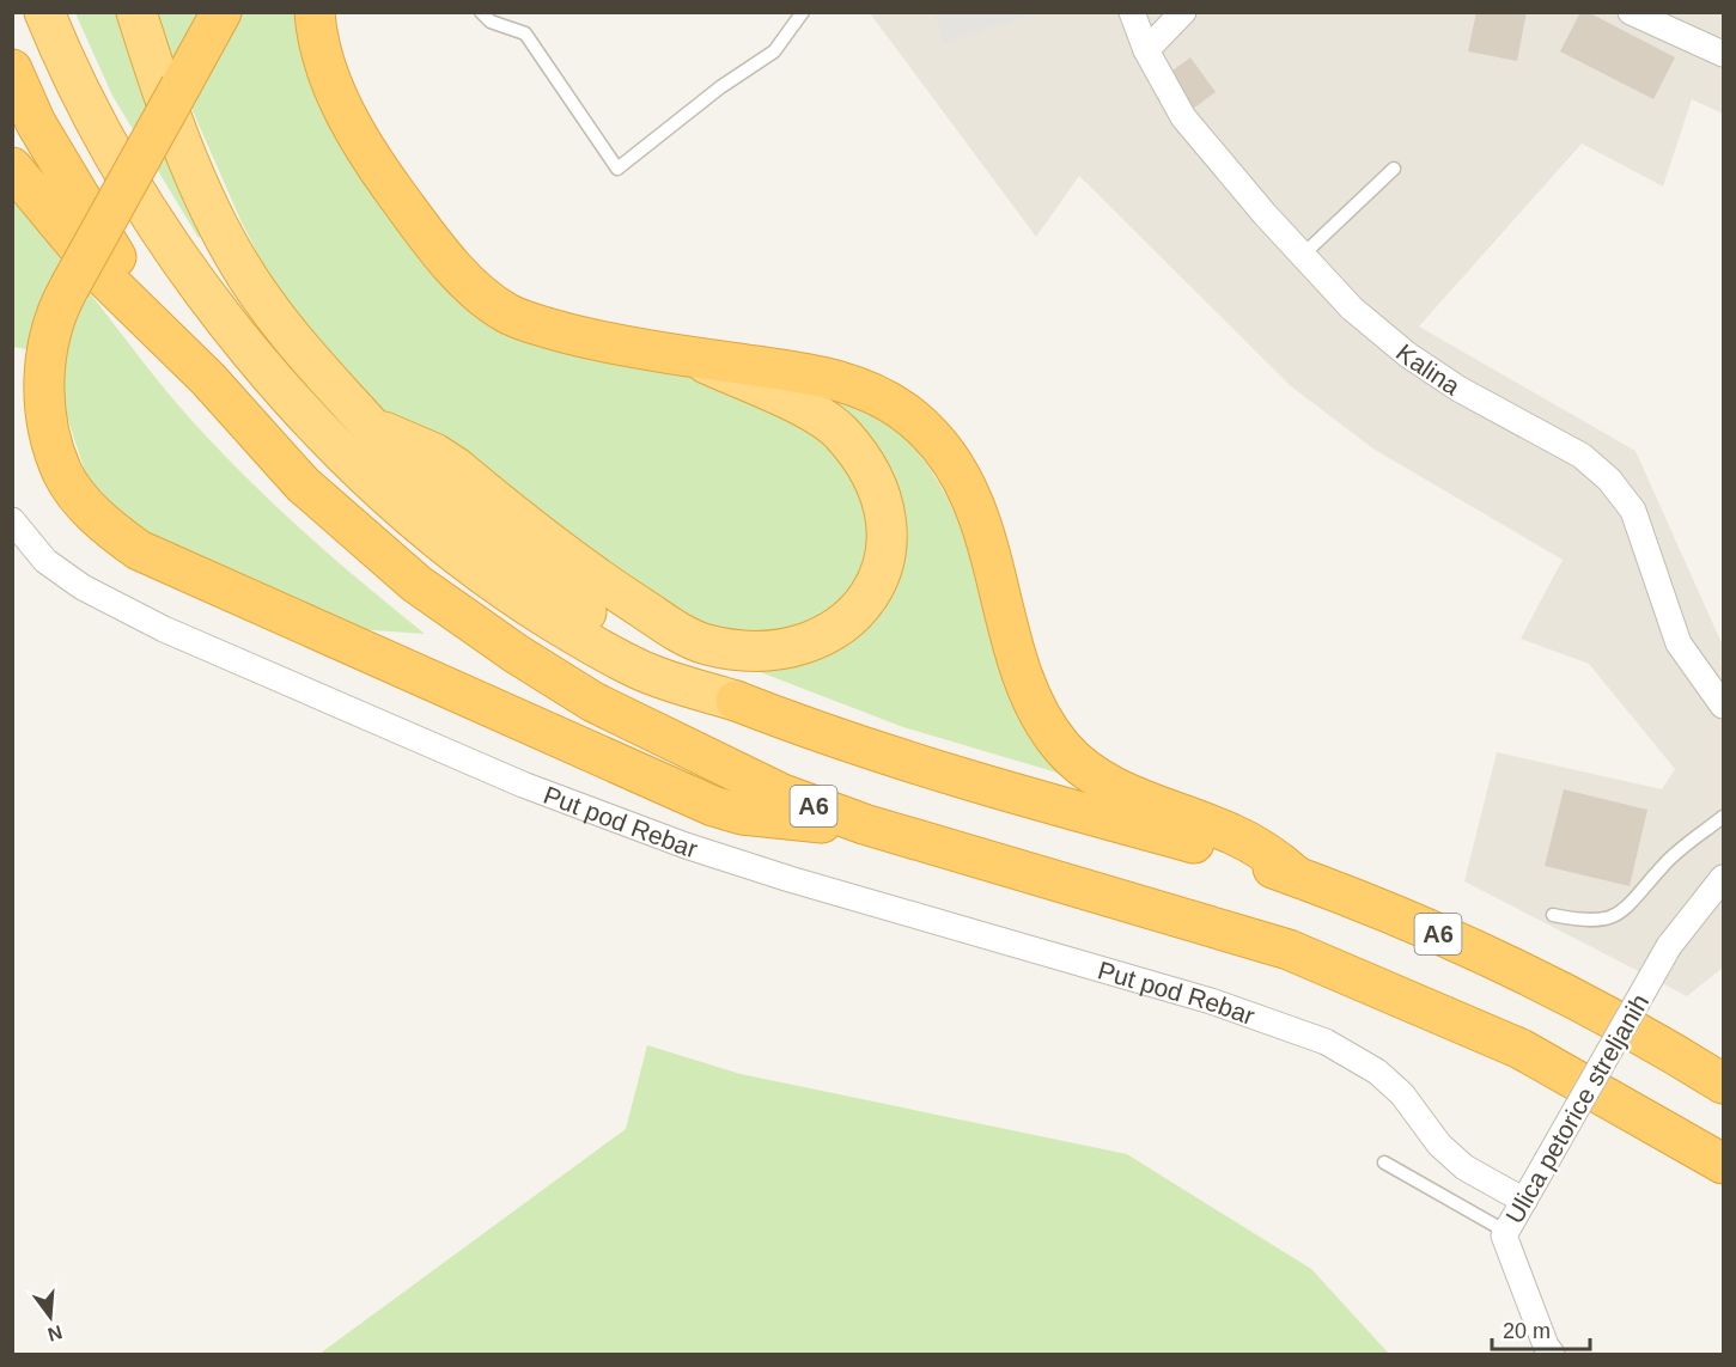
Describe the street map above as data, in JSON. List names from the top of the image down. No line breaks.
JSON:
{"streets":{"highway":["A6"],"street":["Kalina","Put pod Rebar","Ulica petorice streljanih"]},"crossings":[["Put pod Rebar","Ulica petorice streljanih"]],"scale_bar":"20 m","north":"bottom"}
